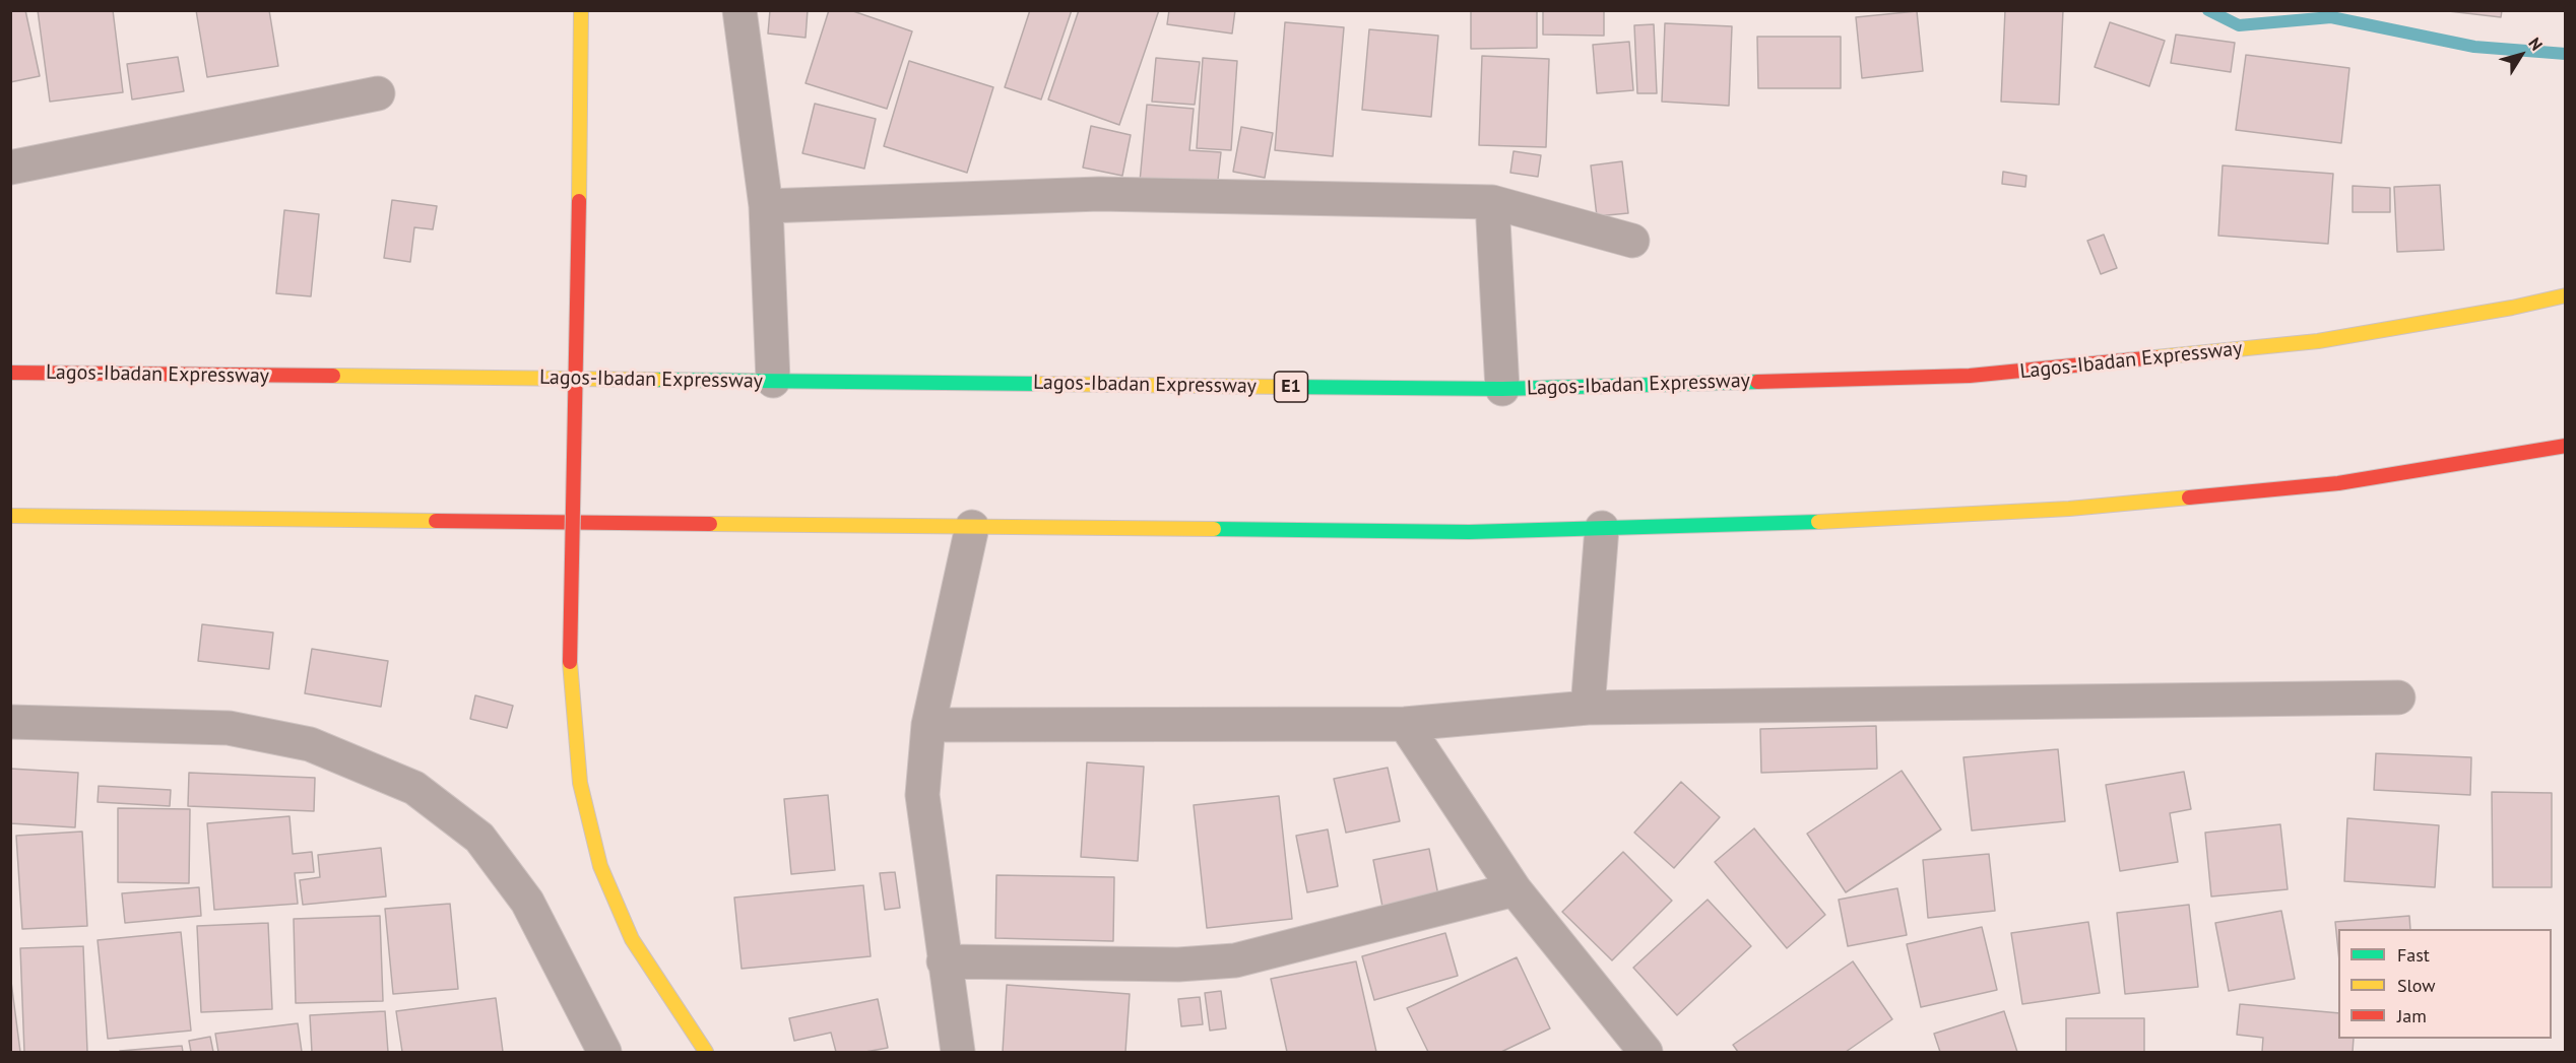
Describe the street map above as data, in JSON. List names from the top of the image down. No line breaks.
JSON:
{"streets":{"main road":["Lagos-Ibadan Expressway","E1"]},"legend":["Fast","Slow","Jam"],"north":"top right"}
